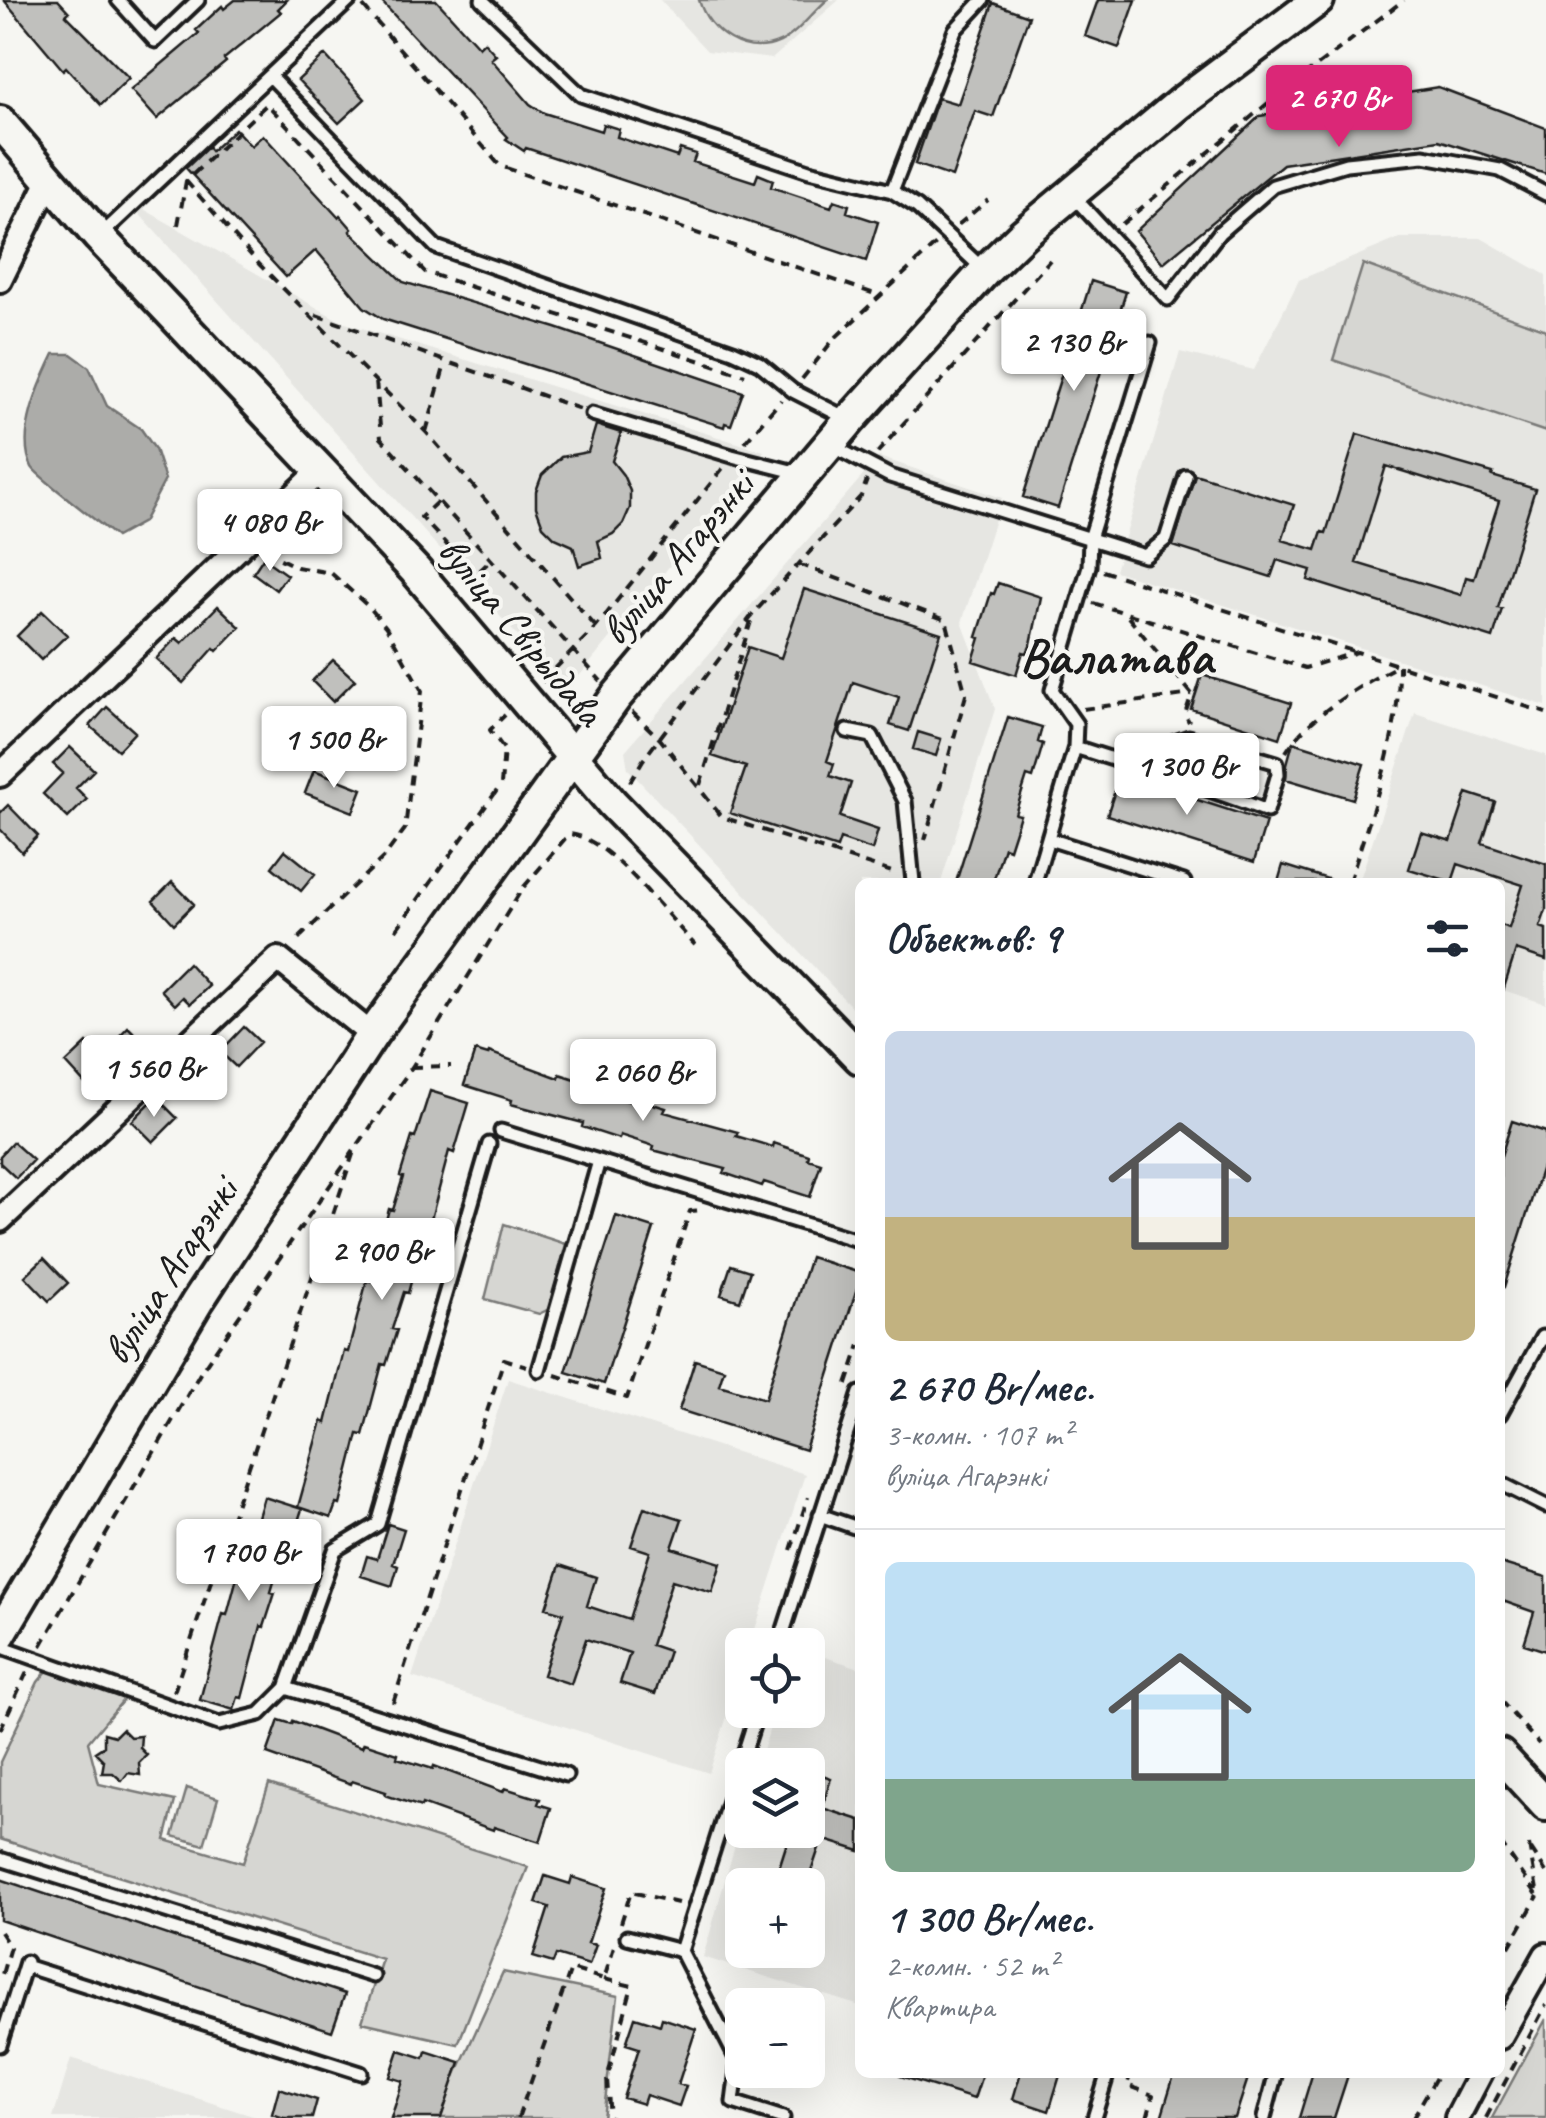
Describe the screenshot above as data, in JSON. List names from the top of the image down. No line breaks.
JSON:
{"streets":{"main road":["вуліца Агарэнкі","вуліца Свірыдава"]},"crossings":[["вуліца Агарэнкі","вуліца Свірыдава"]],"districts":["Валатава"],"page":{"price":["2 670 Br","2 130 Br","4 080 Br","1 500 Br","1 300 Br","1 560 Br","2 060 Br","2 900 Br","1 700 Br"],"heading":"Объектов: 9","list":[{"name":"2 670 Br/мес.","note":"3-комн. · 107 m² · вуліца Агарэнкі"},{"name":"1 300 Br/мес.","note":"2-комн. · 52 m² · Квартира"}],"map_buttons":["+","−"]}}
